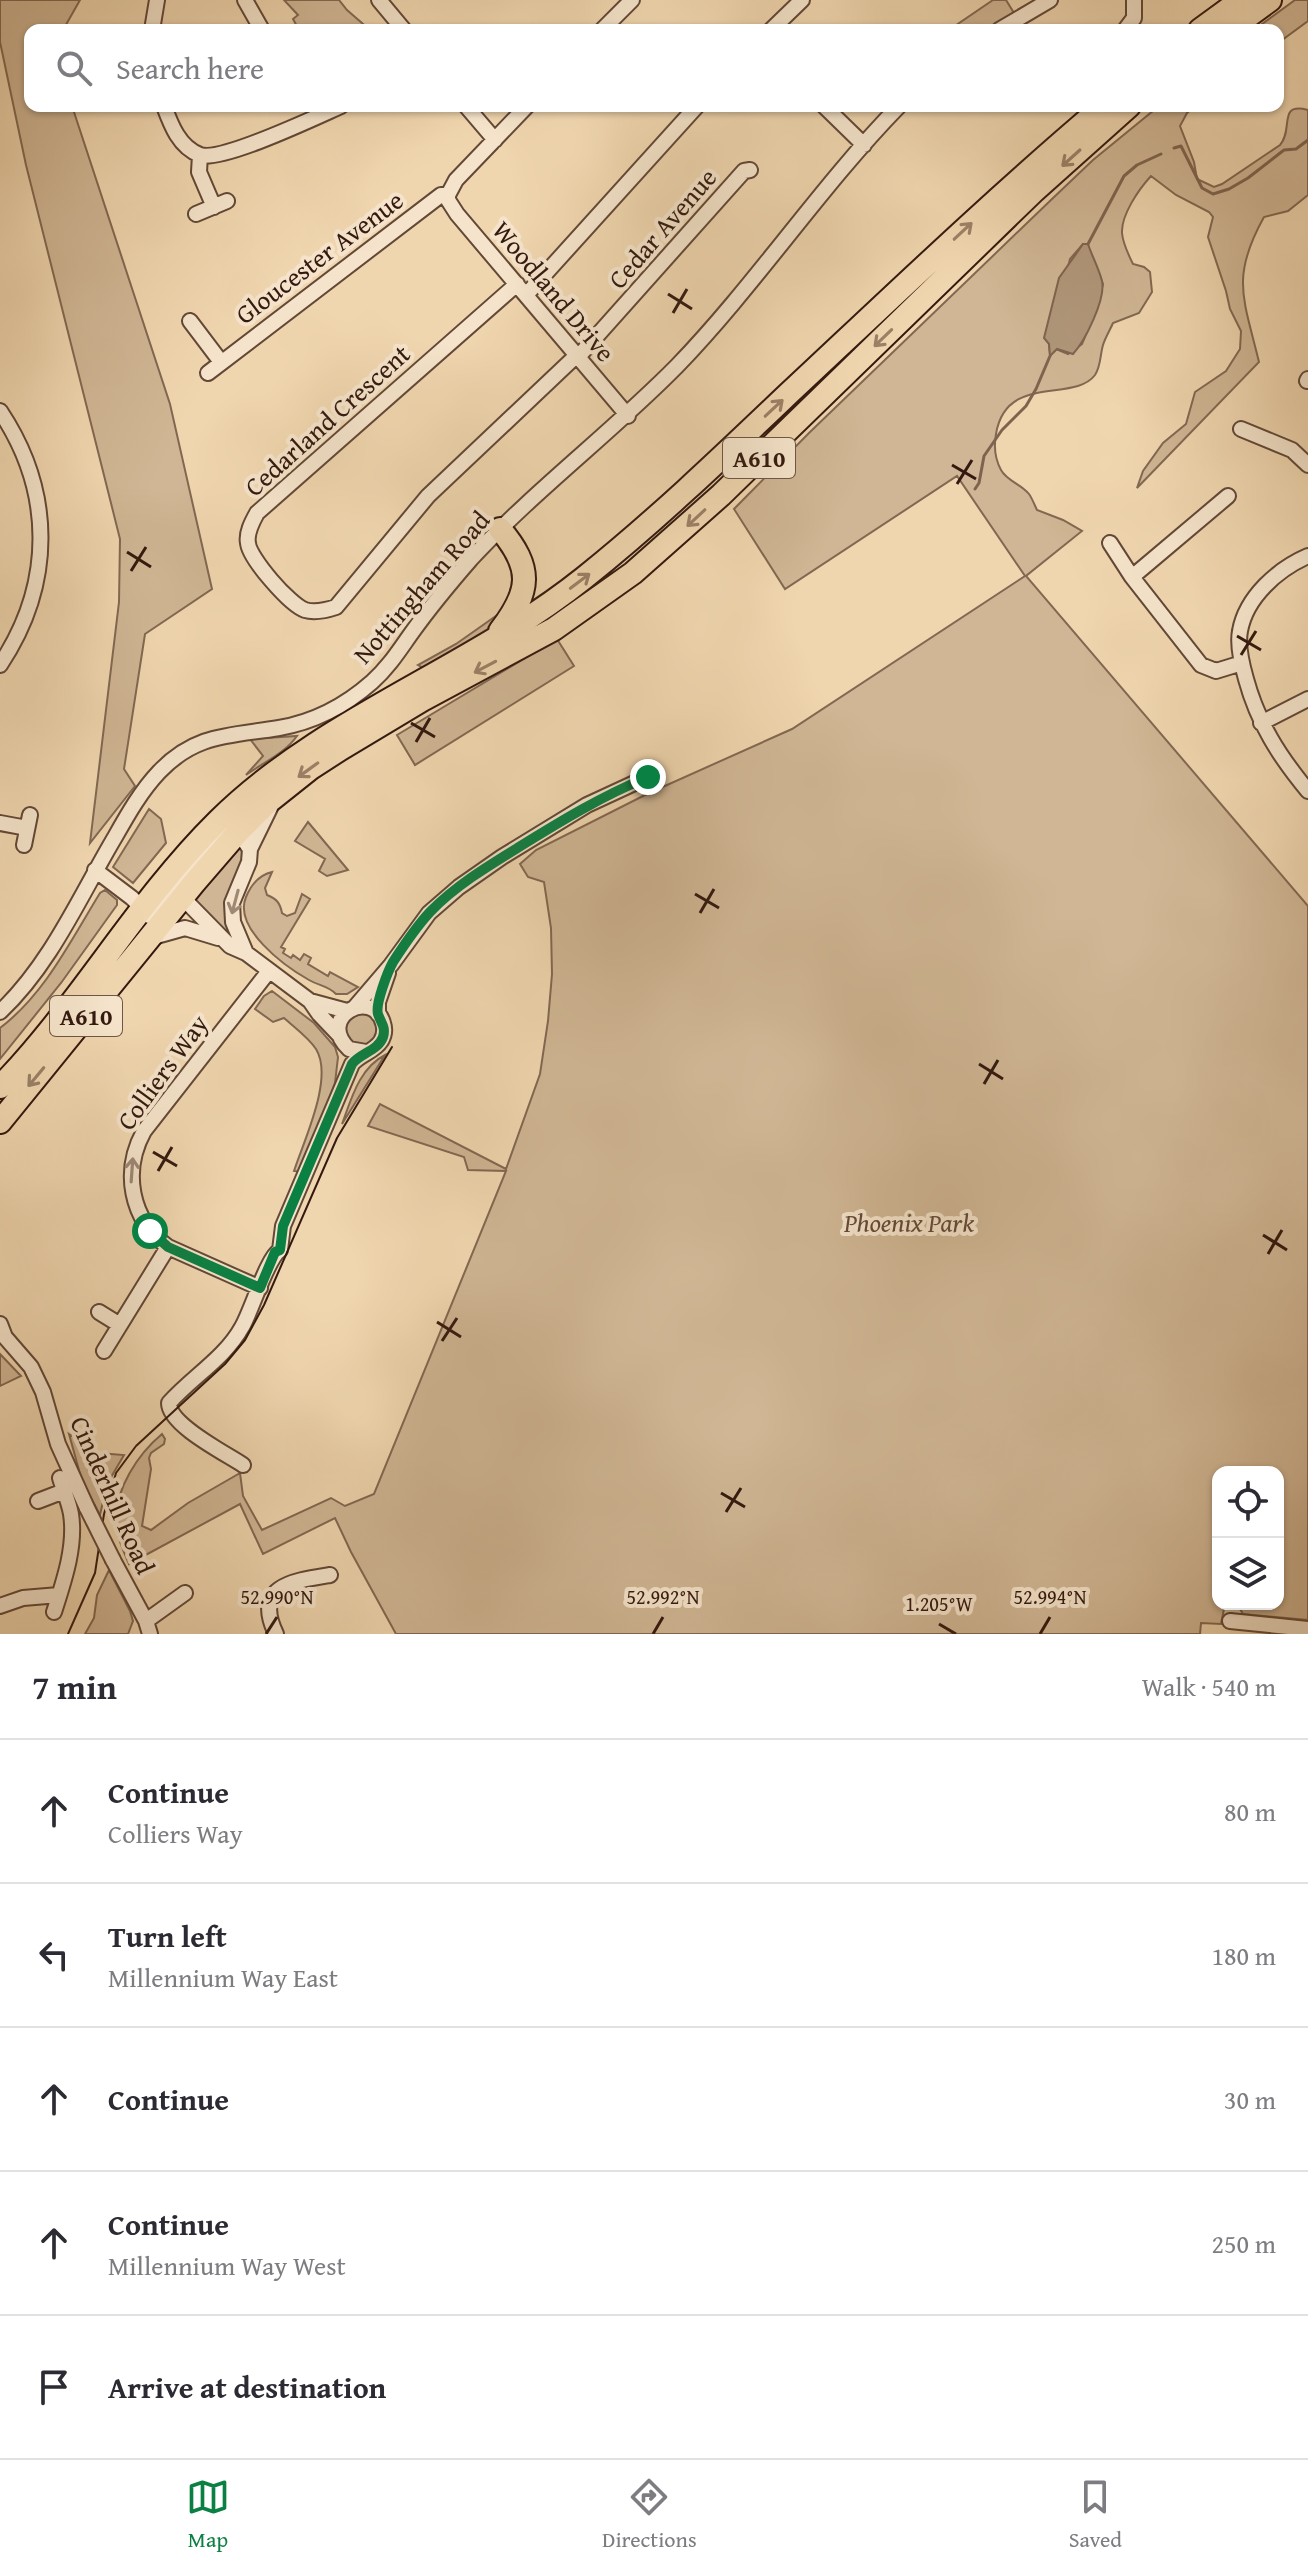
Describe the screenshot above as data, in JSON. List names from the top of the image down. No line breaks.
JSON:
{"streets":{"highway":["A610"],"street":["Cedar Avenue","Gloucester Avenue","Woodland Drive","Cedarland Crescent","Nottingham Road","Colliers Way","Cinderhill Road"]},"crossings":[["Cedar Avenue","Woodland Drive"],["Cedar Avenue","Cedarland Crescent"],["Gloucester Avenue","Woodland Drive"],["Woodland Drive","Cedarland Crescent"],["Woodland Drive","Nottingham Road"]],"one_way":["Colliers Way"],"parks":["Phoenix Park"],"page":{"search":"Search here","heading":["7 min","Walk · 540 m"],"list":[["Continue","Colliers Way","80 m"],["Turn left","Millennium Way East","180 m"],["Continue","30 m"],["Continue","Millennium Way West","250 m"],"Arrive at destination"],"nav":["Map","Directions","Saved"]},"coordinates":["52.990°N","52.992°N","52.994°N","1.205°W"]}
